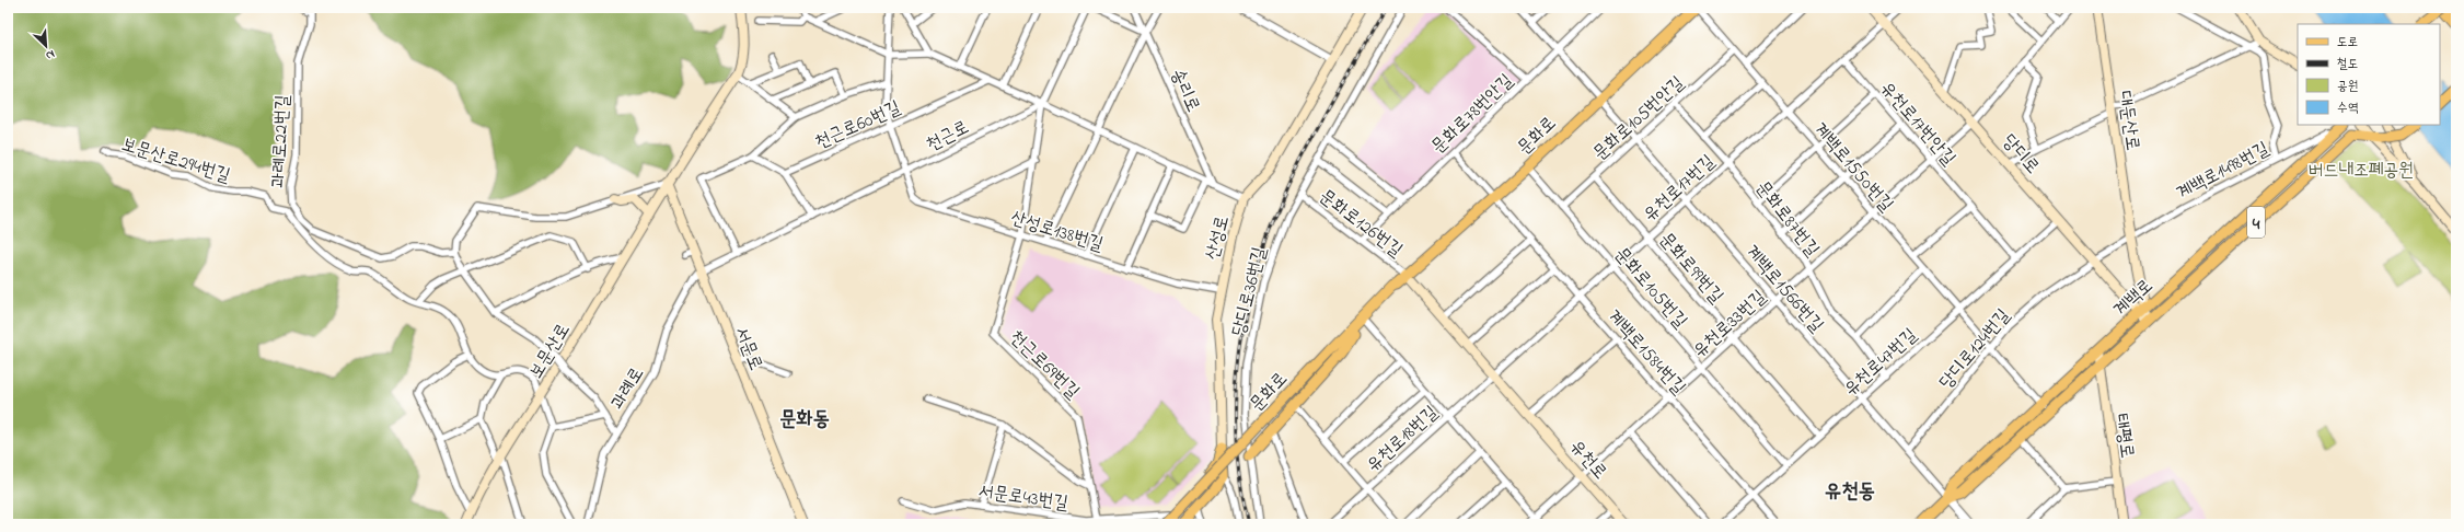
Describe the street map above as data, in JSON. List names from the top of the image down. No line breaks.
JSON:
{"streets":{"main road":["대둔산로","문화로","당디로","4","산성로","계백로","서문로","보문산로","태평로","유천로"],"street":["송리로","문화로78번안길","문화로105번안길","유천로17번안길","천근로60번길","천근로","과례로22번길","보문산로294번길","계백로1550번길","계백로1498번길","유천로17번길","문화로87번길","문화로126번길","산성로138번길","문화로99번길","문화로105번길","계백로1566번길","당디로36번길","유천로33번길","당디로124번길","계백로1584번길","유천로47번길","천근로69번길","과례로","유천로18번길","서문로43번길"]},"crossings":[["문화로78번안길","문화로126번길"],["문화로78번안길","계백로1566번길"],["문화로78번안길","계백로1584번길"],["문화로105번안길","계백로1550번길"],["문화로105번안길","문화로87번길"],["문화로105번안길","문화로99번길"],["문화로105번안길","문화로105번길"],["문화로105번안길","계백로1566번길"],["대둔산로","당디로"],["대둔산로","계백로1498번길"],["대둔산로","계백로"],["유천로17번안길","유천로17번길"],["유천로17번안길","유천로33번길"],["유천로17번안길","유천로47번길"],["천근로","산성로138번길"],["천근로","서문로"],["천근로","과례로"],["문화로","계백로1550번길"],["문화로","문화로126번길"],["문화로","문화로105번길"],["문화로","계백로1566번길"],["문화로","계백로1584번길"],["문화로","유천로"],["문화로","서문로43번길"],["당디로","유천로17번길"],["당디로","계백로"],["당디로","유천로33번길"],["당디로","당디로124번길"],["당디로","유천로47번길"],["보문산로294번길","보문산로"],["계백로1550번길","유천로17번길"],["계백로1550번길","계백로"],["계백로1550번길","유천로33번길"],["계백로1550번길","당디로124번길"],["계백로1550번길","유천로47번길"],["유천로17번길","문화로87번길"],["유천로17번길","문화로99번길"],["유천로17번길","문화로105번길"],["유천로17번길","계백로1566번길"],["유천로17번길","계백로1584번길"],["유천로17번길","유천로18번길"],["유천로17번길","유천로"],["문화로87번길","유천로33번길"],["문화로87번길","유천로47번길"],["문화로126번길","당디로36번길"],["문화로126번길","유천로"],["산성로138번길","산성로"],["산성로138번길","천근로69번길"],["문화로99번길","유천로33번길"],["문화로99번길","유천로47번길"],["문화로105번길","유천로33번길"],["문화로105번길","유천로47번길"],["계백로1566번길","계백로"],["계백로1566번길","유천로33번길"],["계백로1566번길","당디로124번길"],["계백로1566번길","유천로47번길"],["계백로","태평로"],["유천로33번길","계백로1584번길"],["유천로33번길","유천로"],["서문로","보문산로"],["서문로","과례로"],["계백로1584번길","유천로47번길"],["천근로69번길","서문로43번길"],["유천로18번길","유천로"]],"districts":["문화동","유천동"],"parks":["버드내조폐공원"],"legend":["도로","철도","공원","수역"],"north":"bottom right"}
